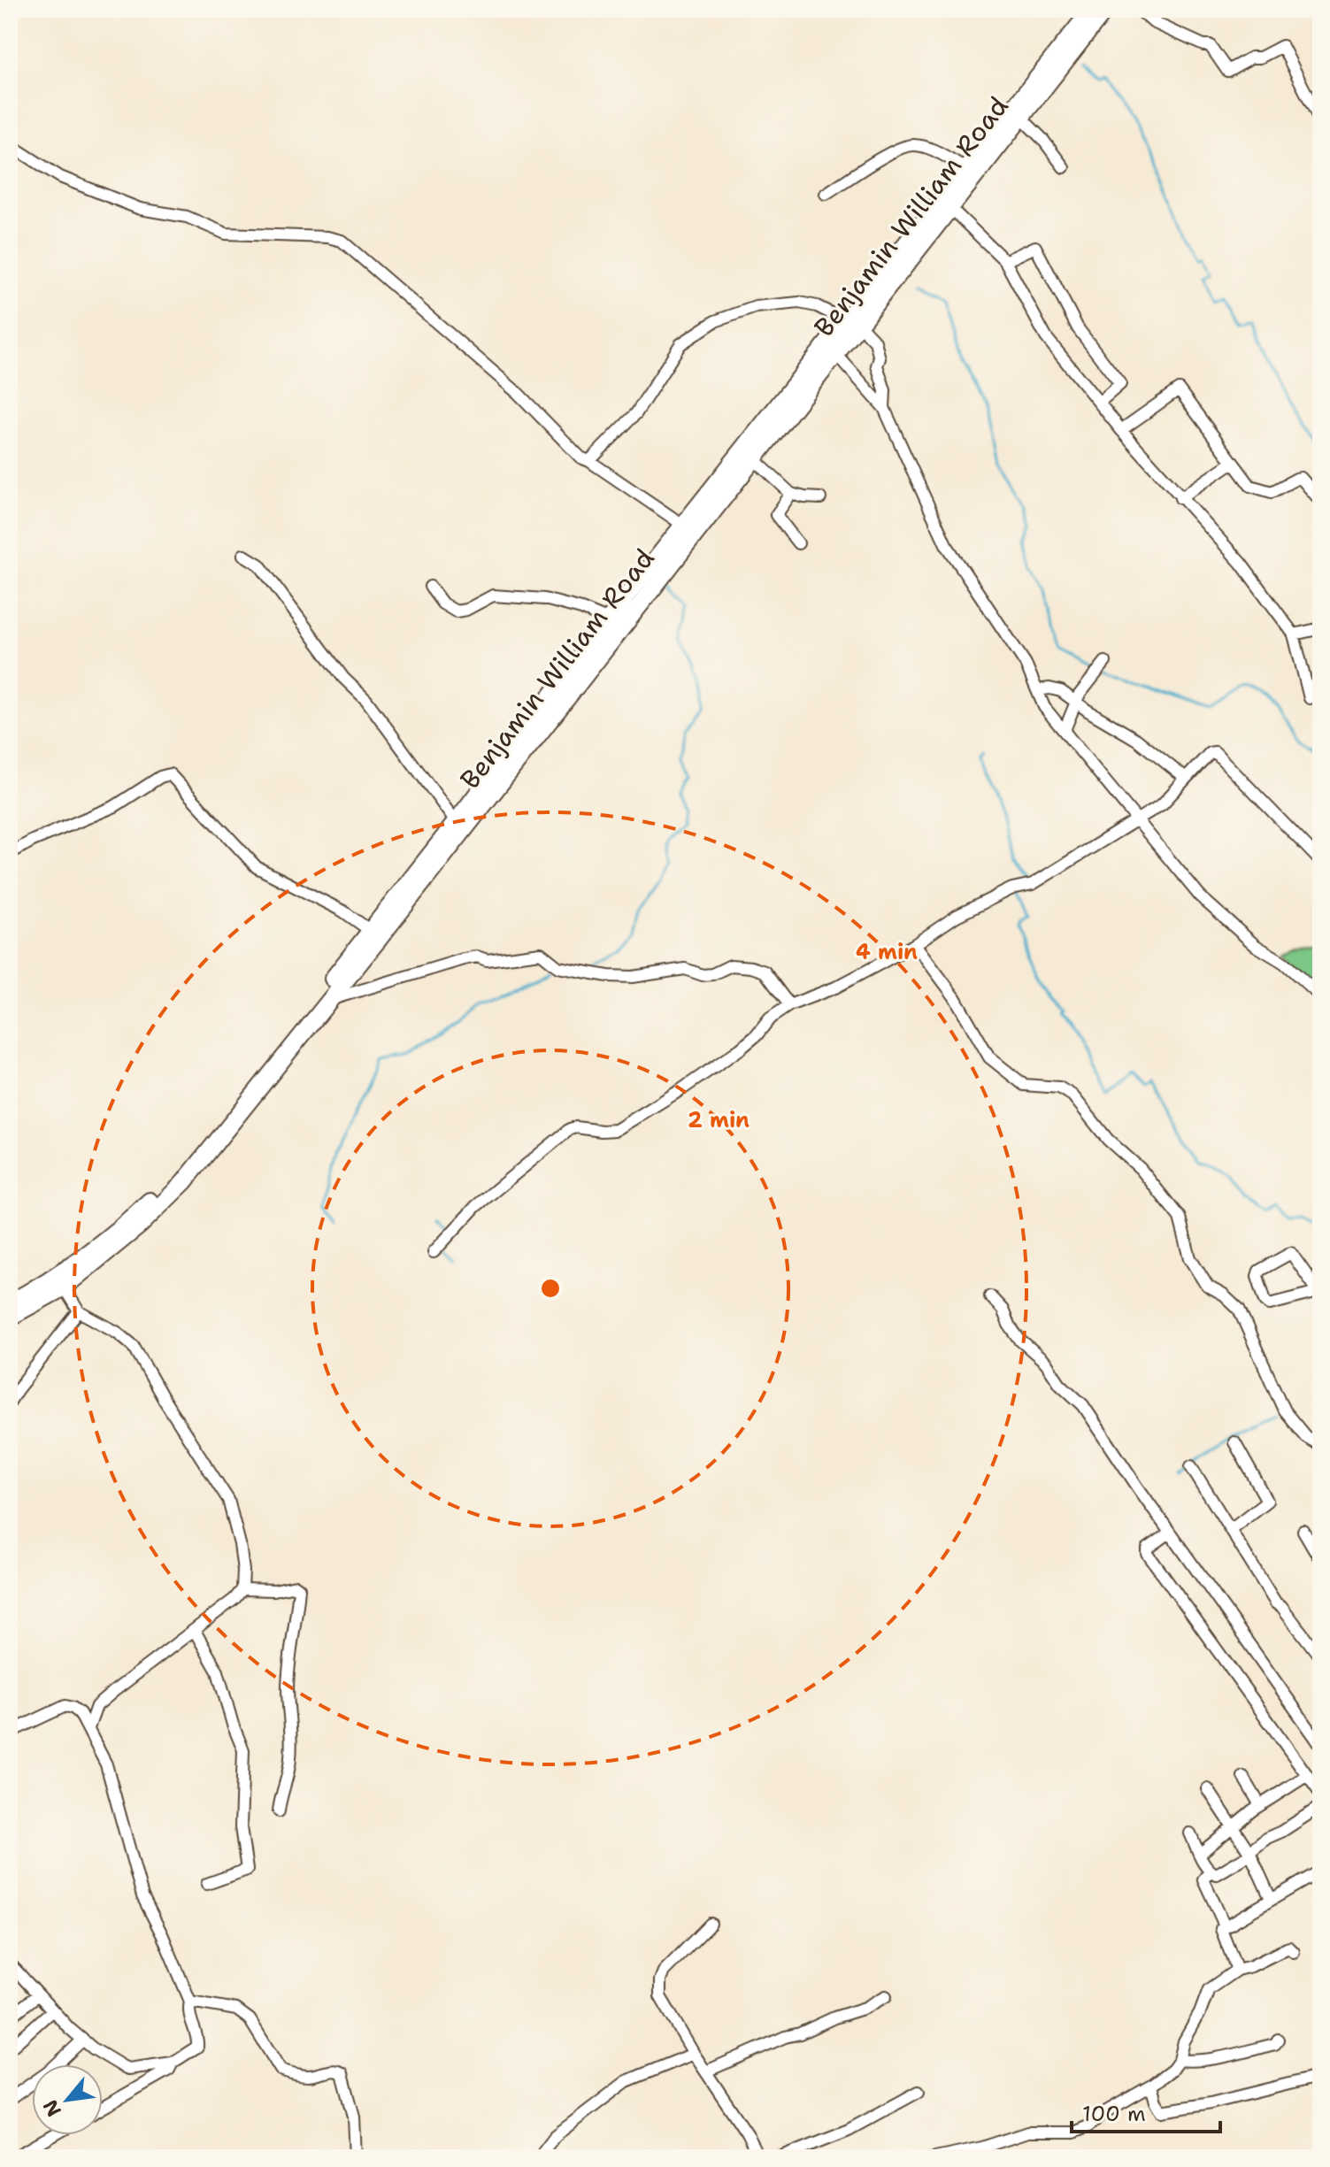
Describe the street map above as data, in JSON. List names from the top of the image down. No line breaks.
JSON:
{"streets":{"main road":["Benjamin William Road"]},"scale_bar":"100 m","north":"bottom left","rings":["4 min","2 min"]}
